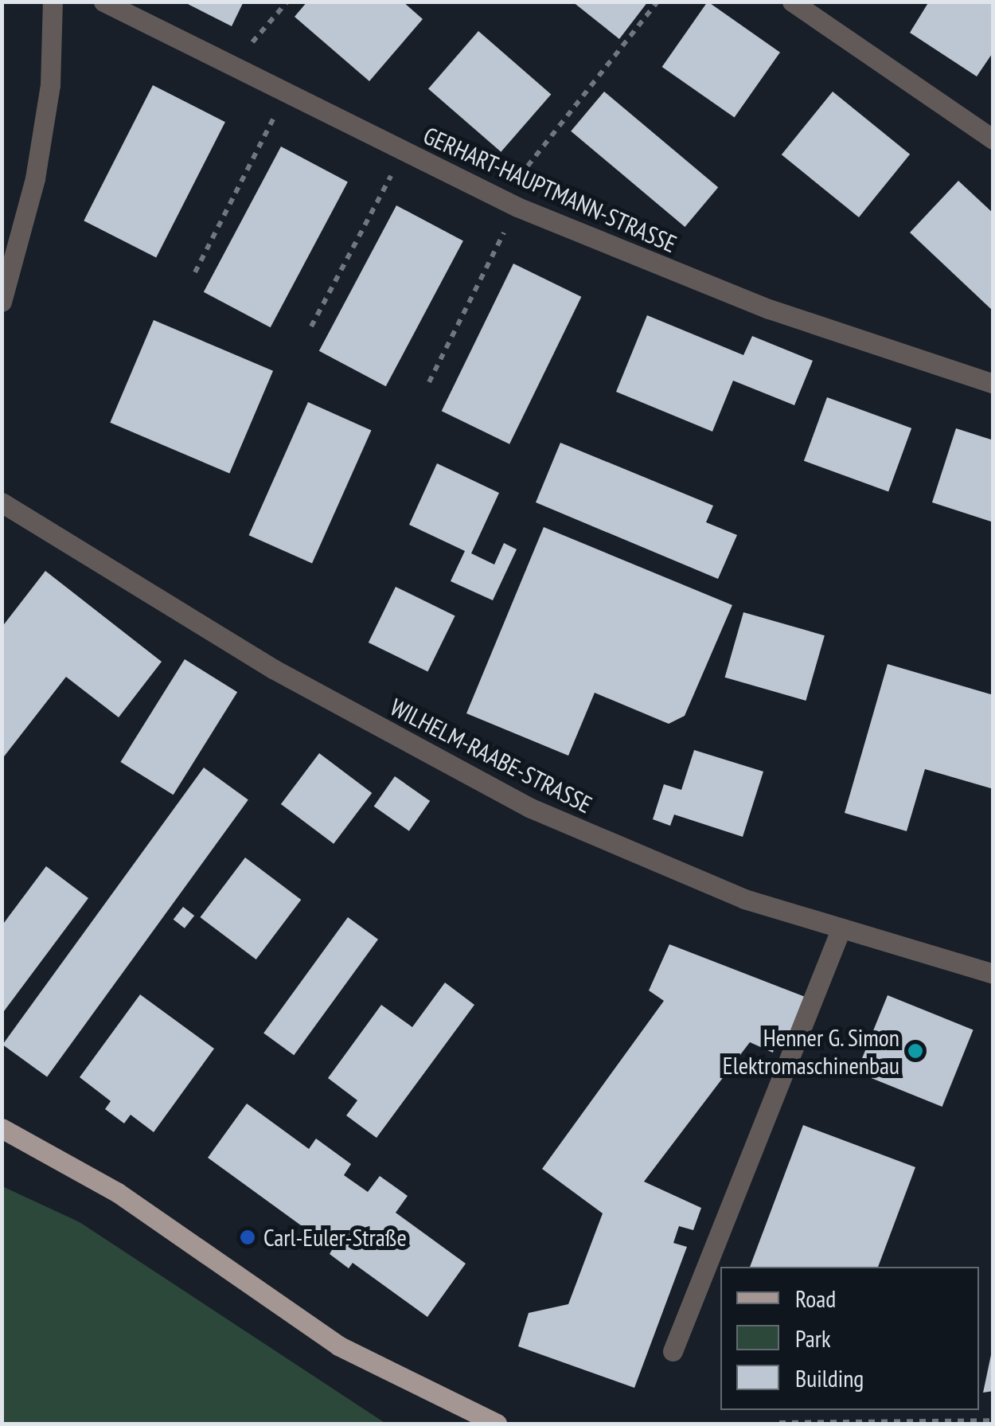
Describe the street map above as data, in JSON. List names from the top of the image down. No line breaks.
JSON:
{"streets":{"street":["GERHART-HAUPTMANN-STRASSE","WILHELM-RAABE-STRASSE"]},"places":["Henner G. Simon Elektromaschinenbau","Carl-Euler-Straße"],"legend":["Road","Park","Building"]}
